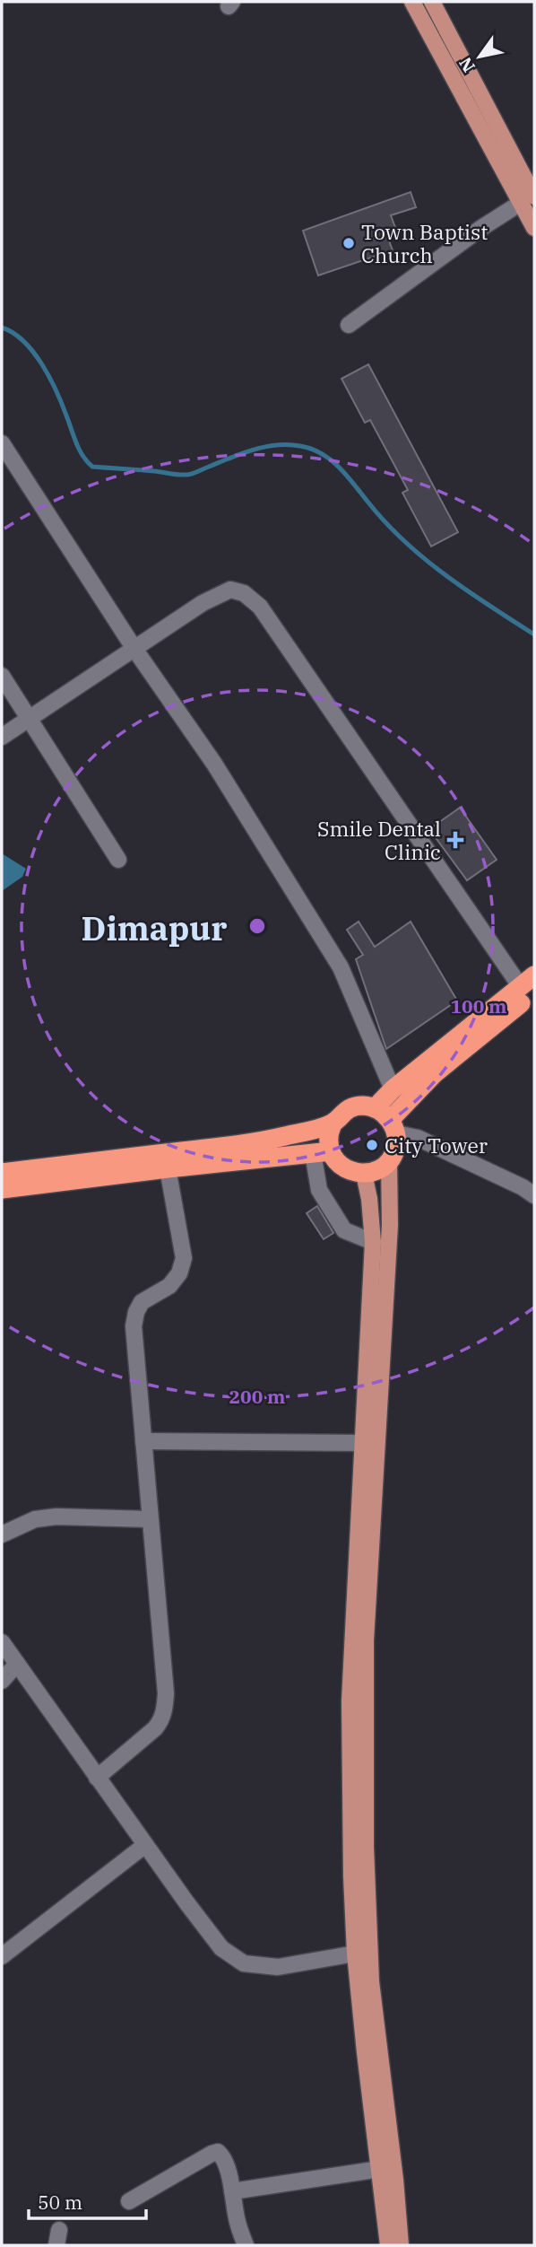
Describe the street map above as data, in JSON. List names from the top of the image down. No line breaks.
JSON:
{"districts":["Dimapur"],"places":{"other":["Town Baptist Church","City Tower"],"health":["Smile Dental Clinic"]},"scale_bar":"50 m","north":"bottom left","rings":["100 m","200 m"]}
